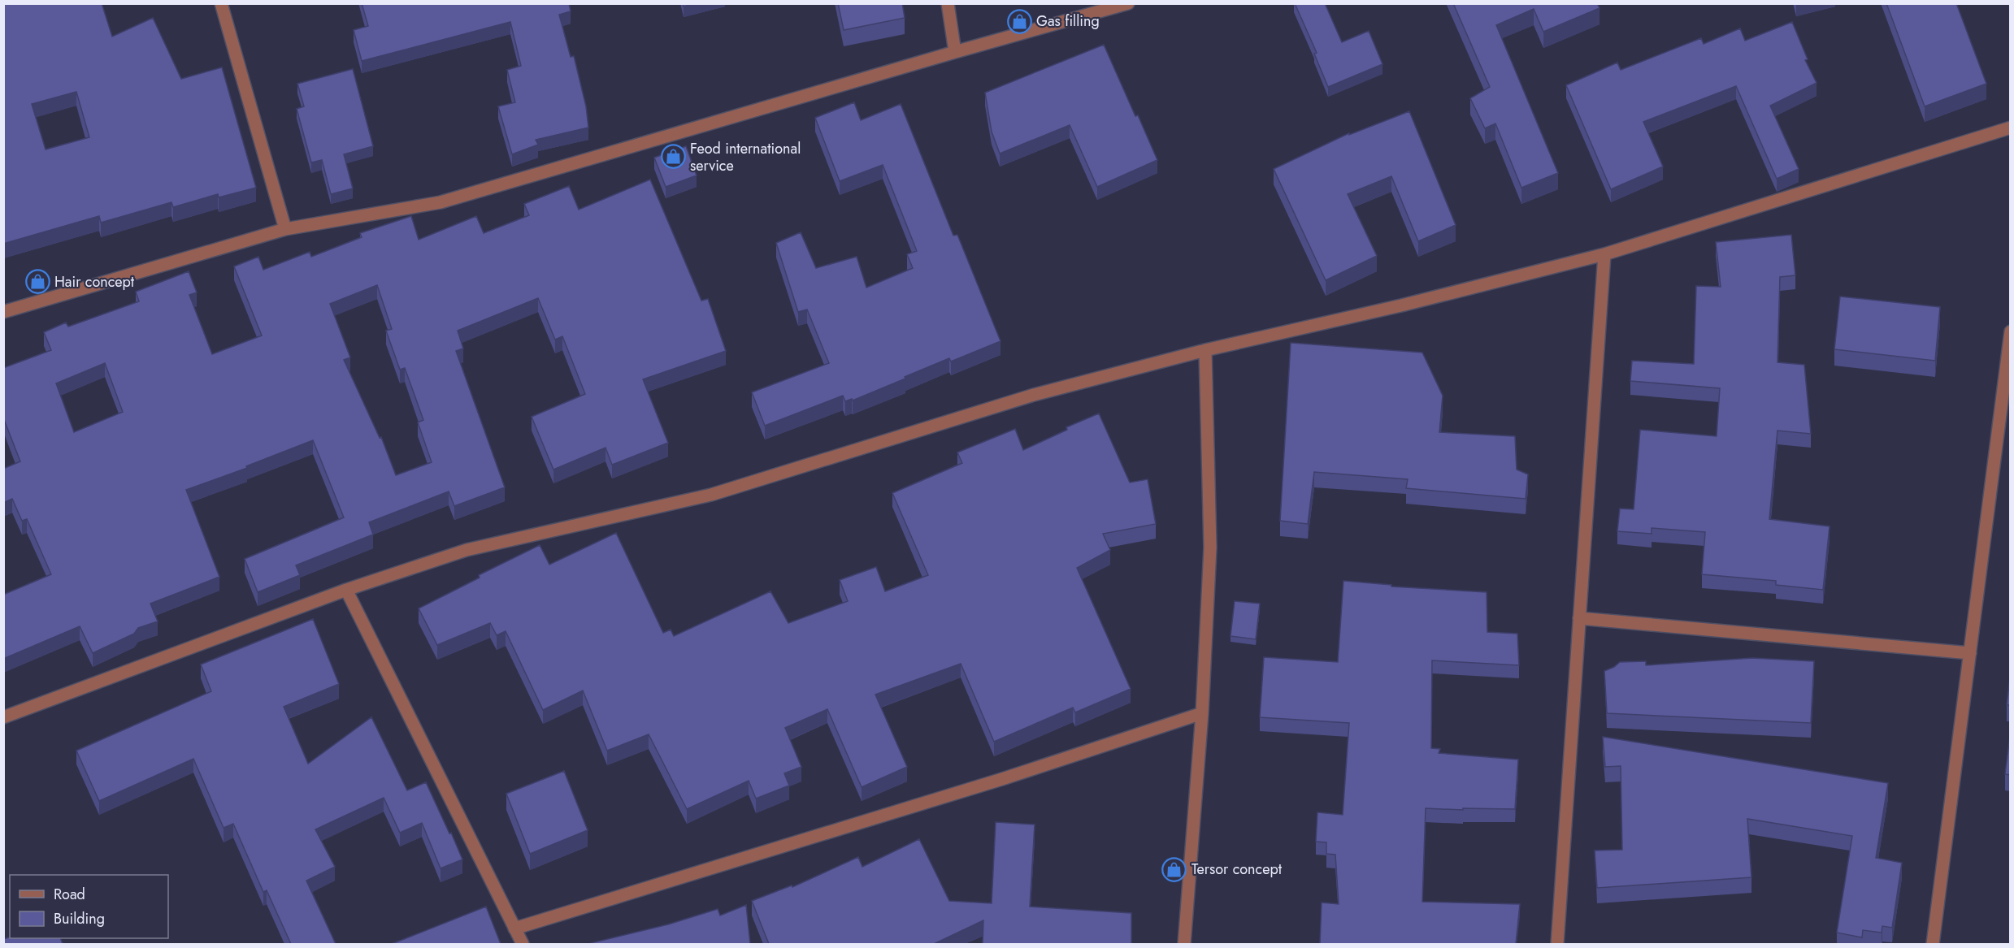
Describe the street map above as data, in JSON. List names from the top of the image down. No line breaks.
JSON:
{"places":{"shop":["Gas filling","Feod international service","Hair concept","Tersor concept"]},"legend":["Road","Building"]}
